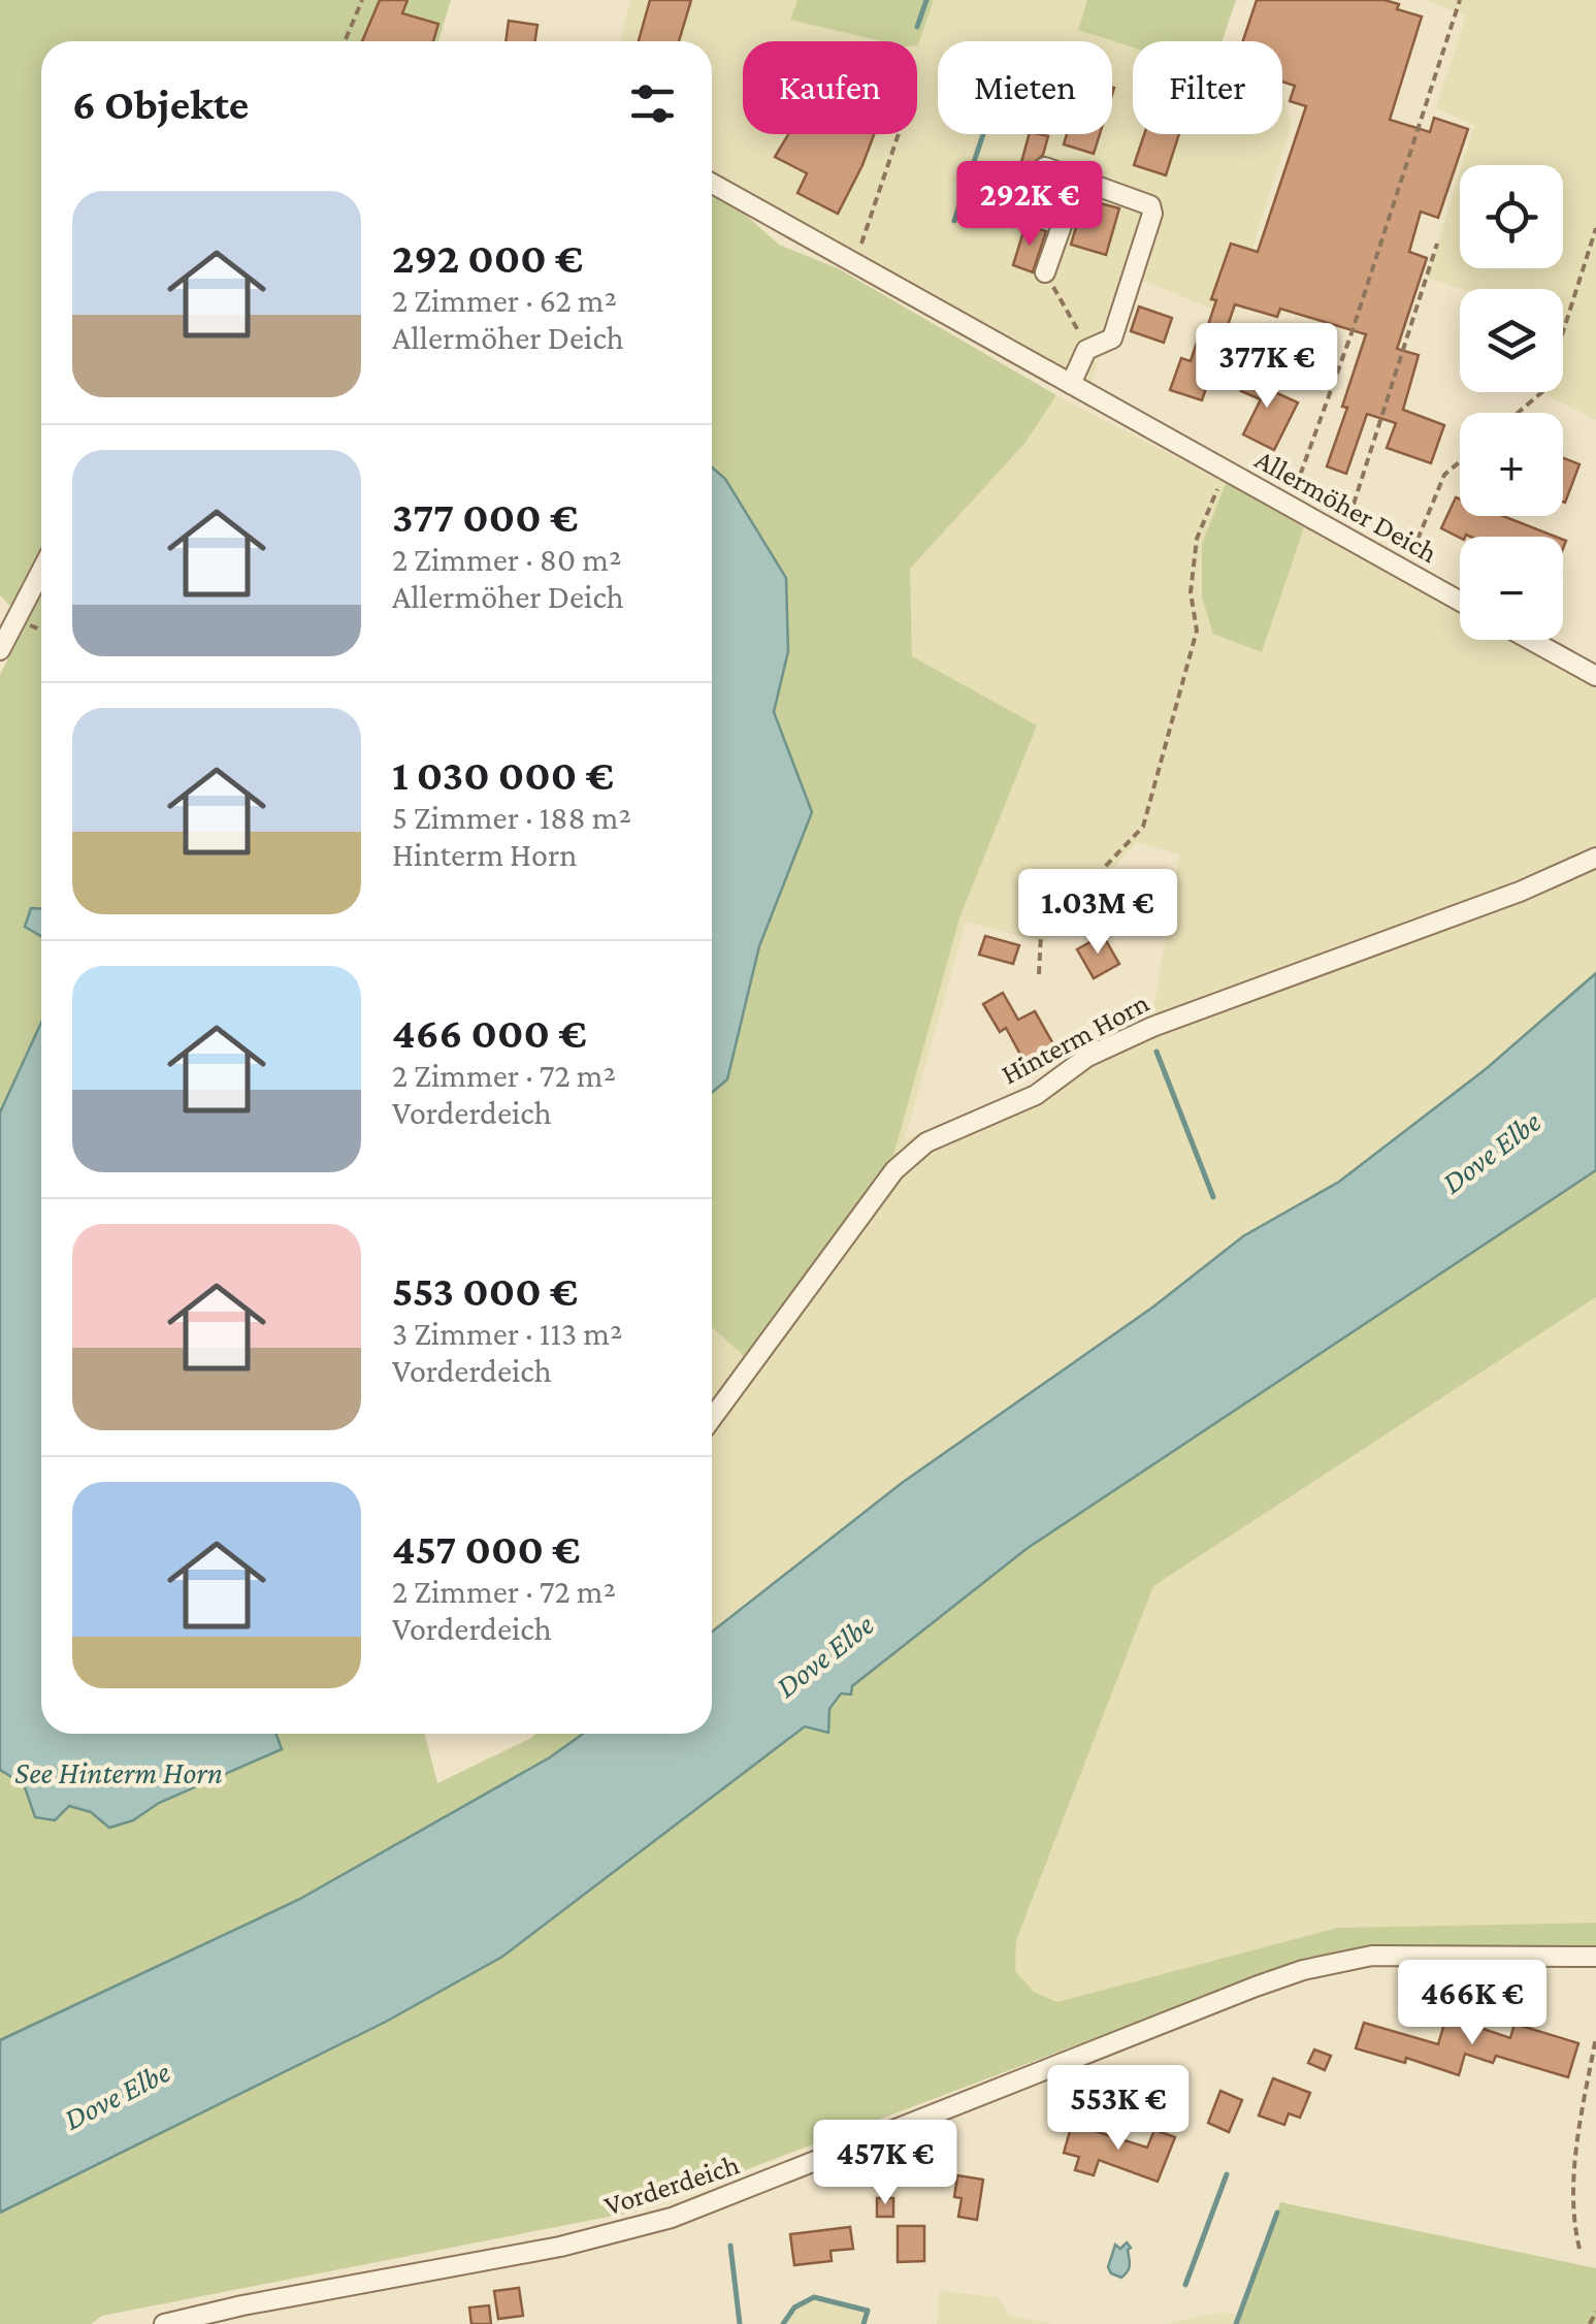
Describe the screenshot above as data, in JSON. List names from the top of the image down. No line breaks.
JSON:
{"streets":{"street":["Allermöher Deich","Hinterm Horn","Vorderdeich"]},"water":["Dove Elbe","See Hinterm Horn"],"page":{"chip":["Kaufen","Mieten","Filter"],"heading":"6 Objekte","price":["292K €","377K €","1.03M €","466K €","553K €","457K €"],"map_buttons":["+","−"],"list":[{"name":"292 000 €","note":"2 Zimmer · 62 m² · Allermöher Deich"},{"name":"377 000 €","note":"2 Zimmer · 80 m² · Allermöher Deich"},{"name":"1 030 000 €","note":"5 Zimmer · 188 m² · Hinterm Horn"},{"name":"466 000 €","note":"2 Zimmer · 72 m² · Vorderdeich"},{"name":"553 000 €","note":"3 Zimmer · 113 m² · Vorderdeich"},{"name":"457 000 €","note":"2 Zimmer · 72 m² · Vorderdeich"}]}}
